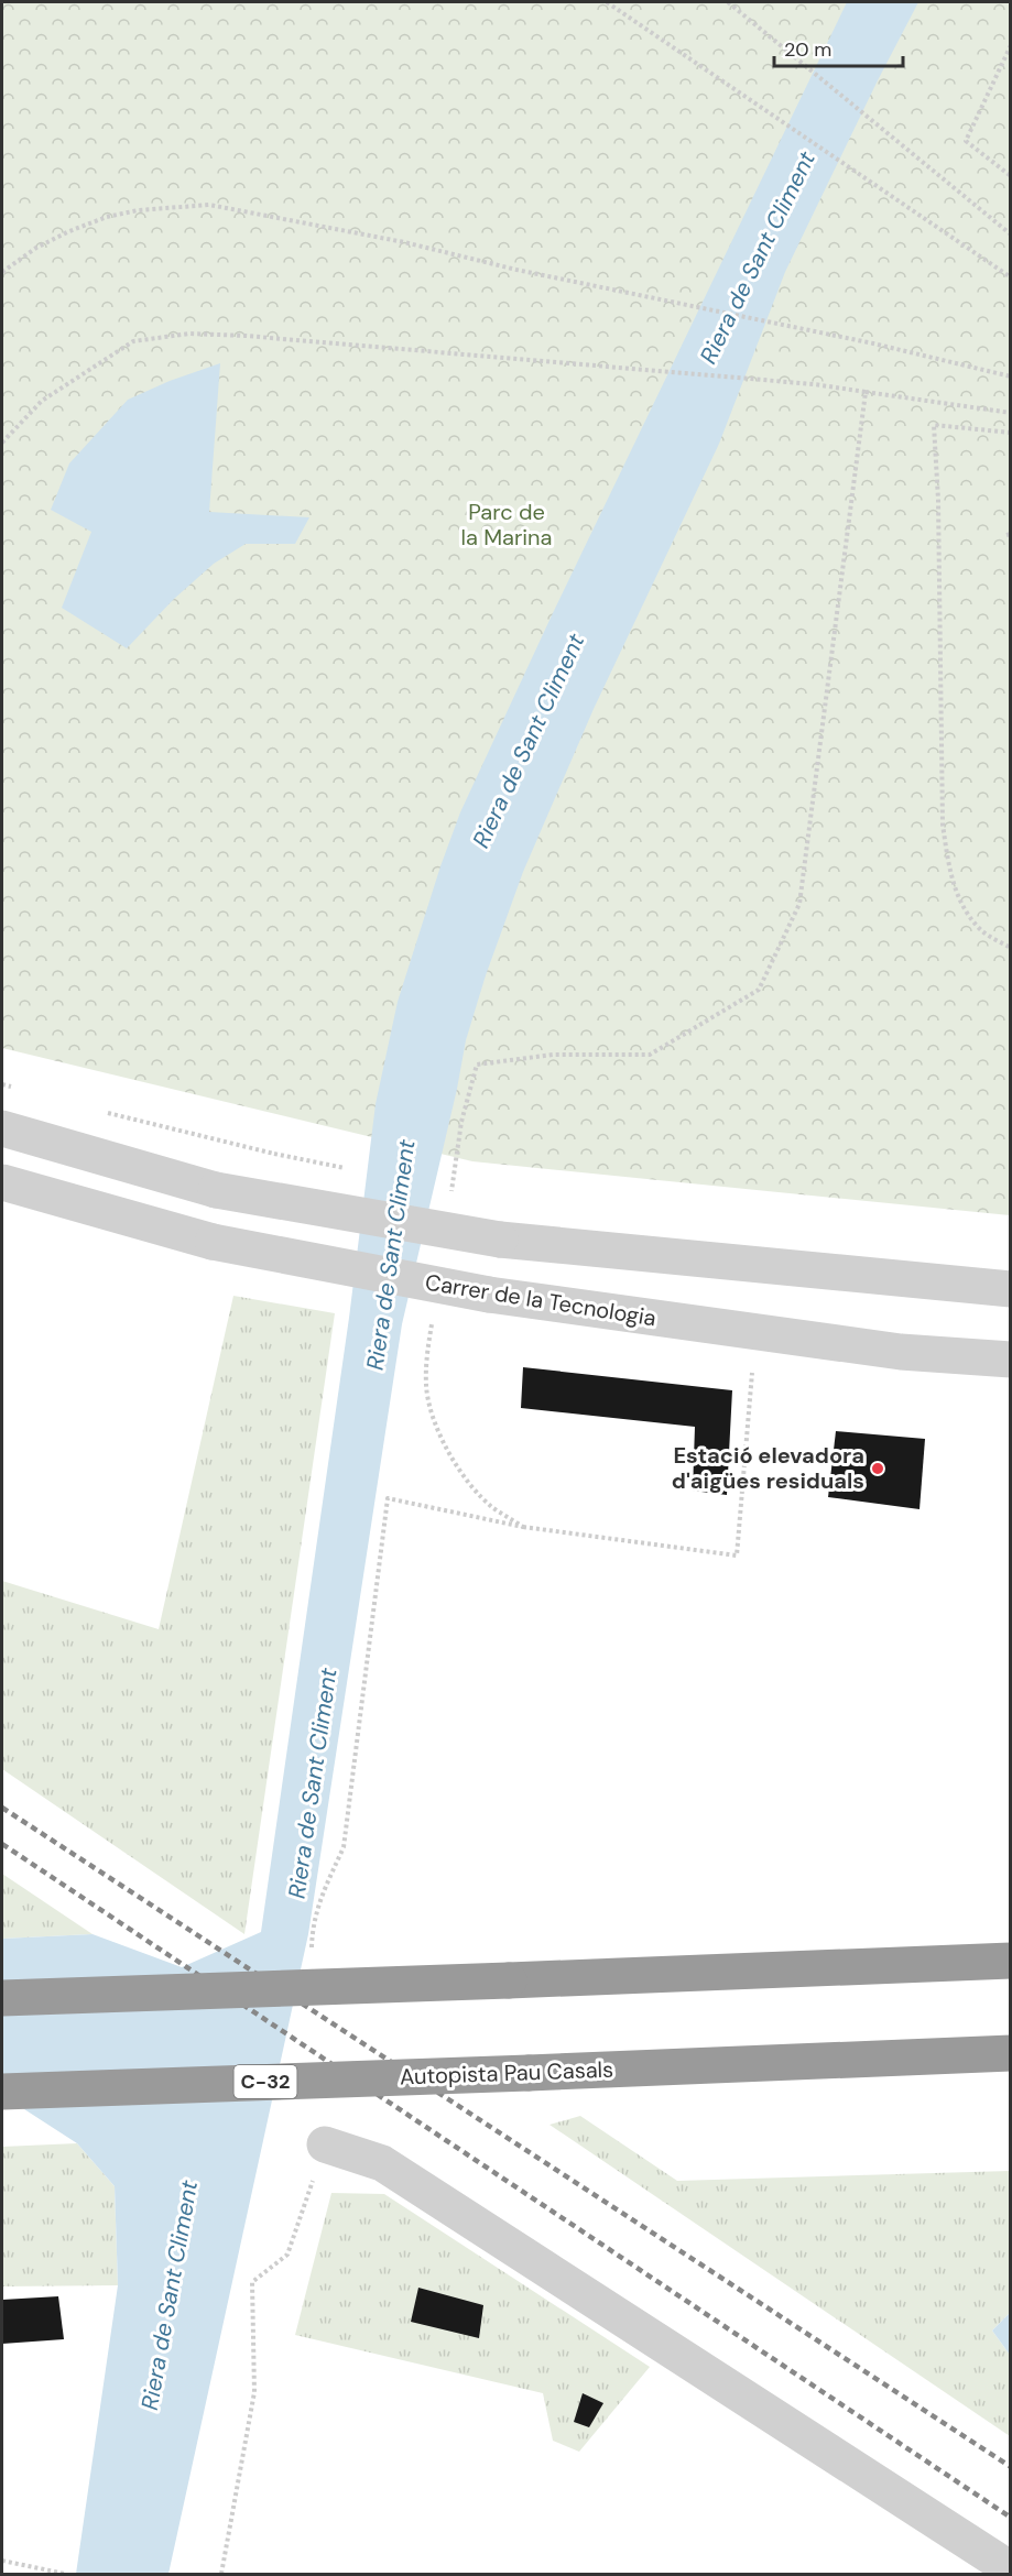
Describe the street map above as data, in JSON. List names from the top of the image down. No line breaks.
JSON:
{"streets":{"highway":["Autopista Pau Casals","C-32"],"street":["Carrer de la Tecnologia"]},"water":["Riera de Sant Climent"],"parks":["Parc de la Marina"],"places":["Estació elevadora d'aigües residuals"],"scale_bar":"20 m"}
